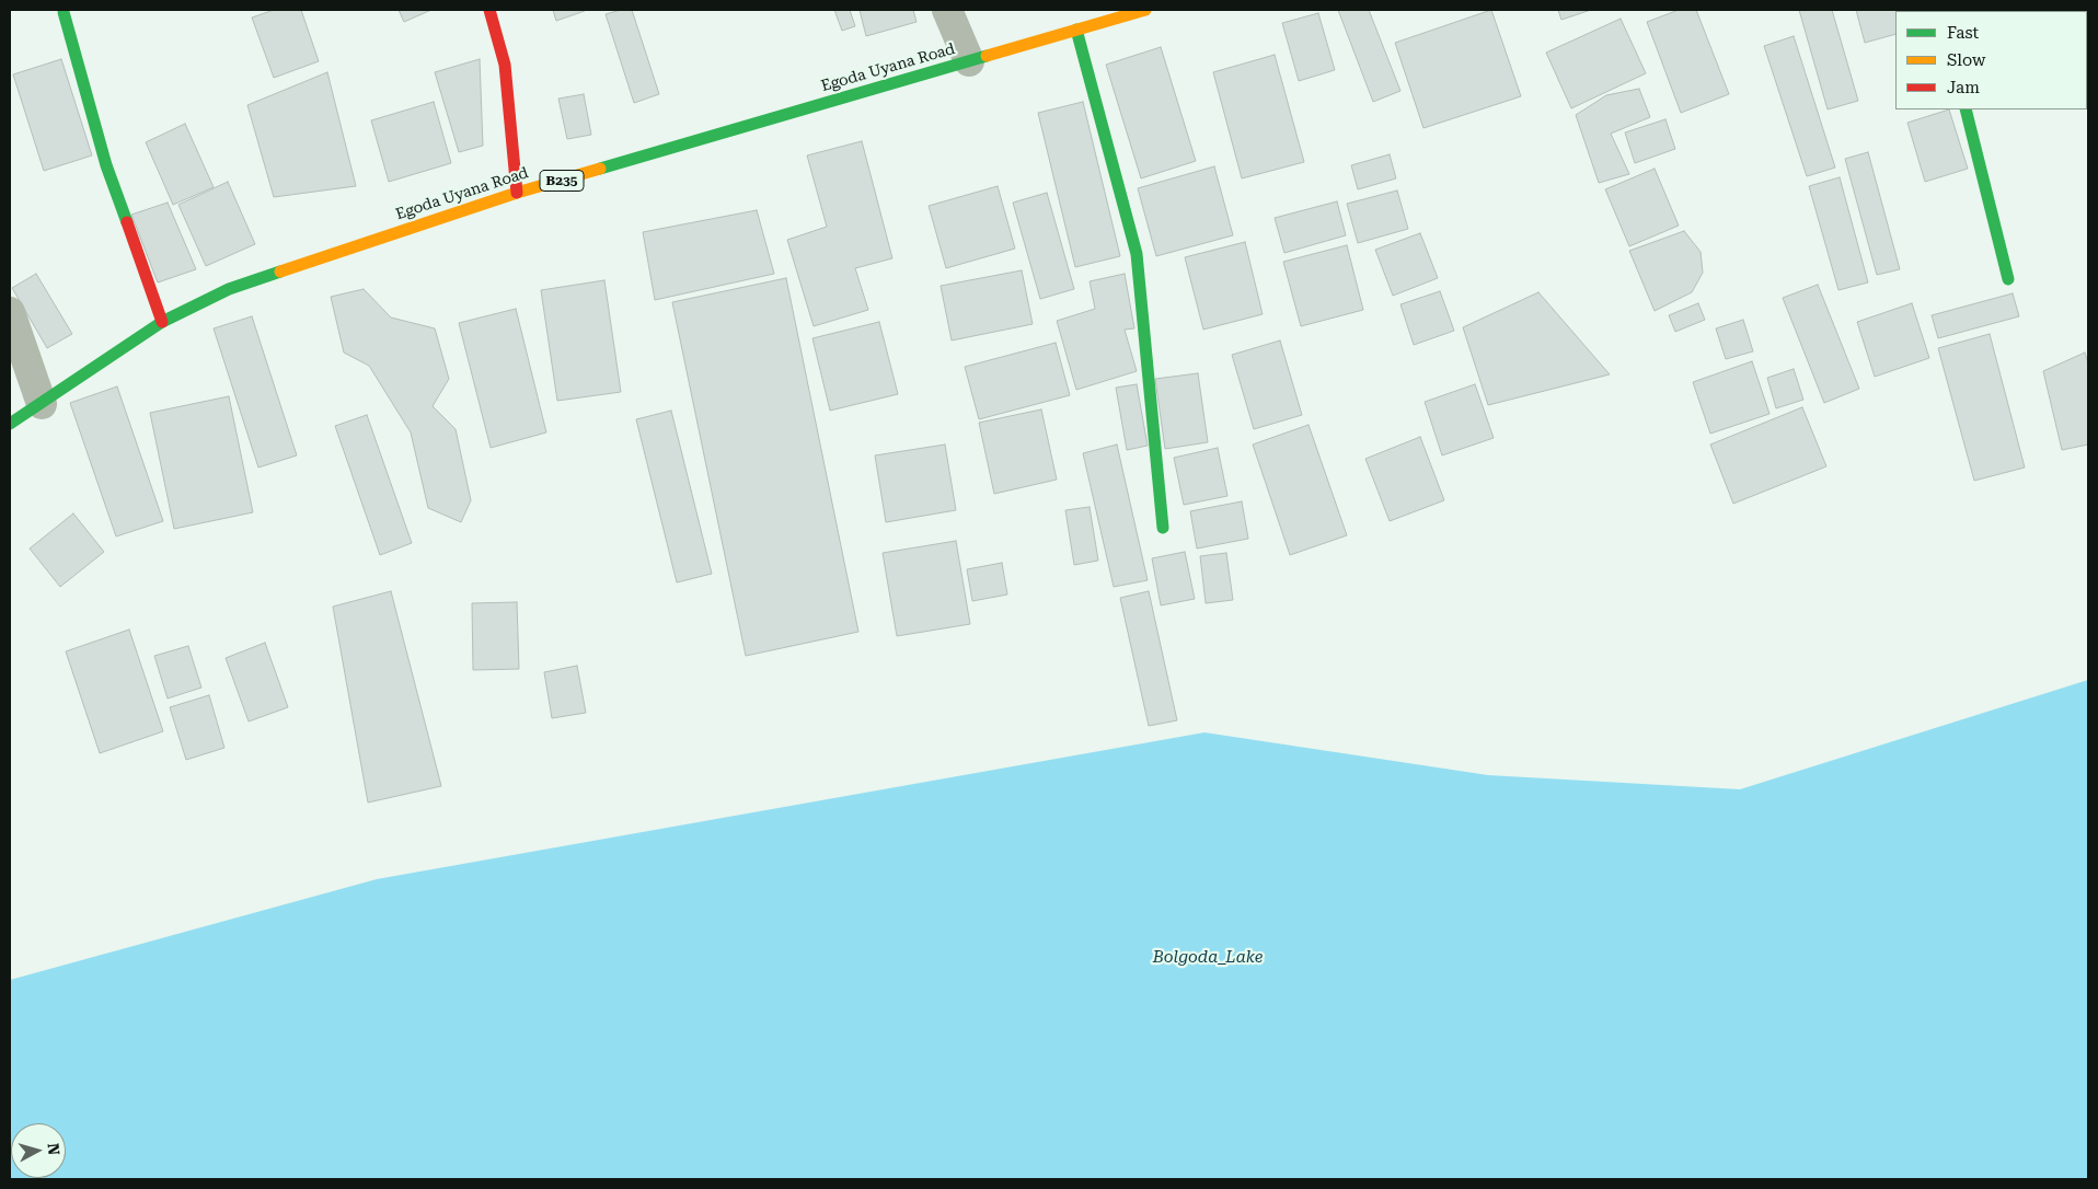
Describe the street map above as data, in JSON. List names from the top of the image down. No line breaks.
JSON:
{"streets":{"main road":["Egoda Uyana Road","B235"]},"water":["Bolgoda_Lake"],"legend":["Fast","Slow","Jam"],"north":"right"}
